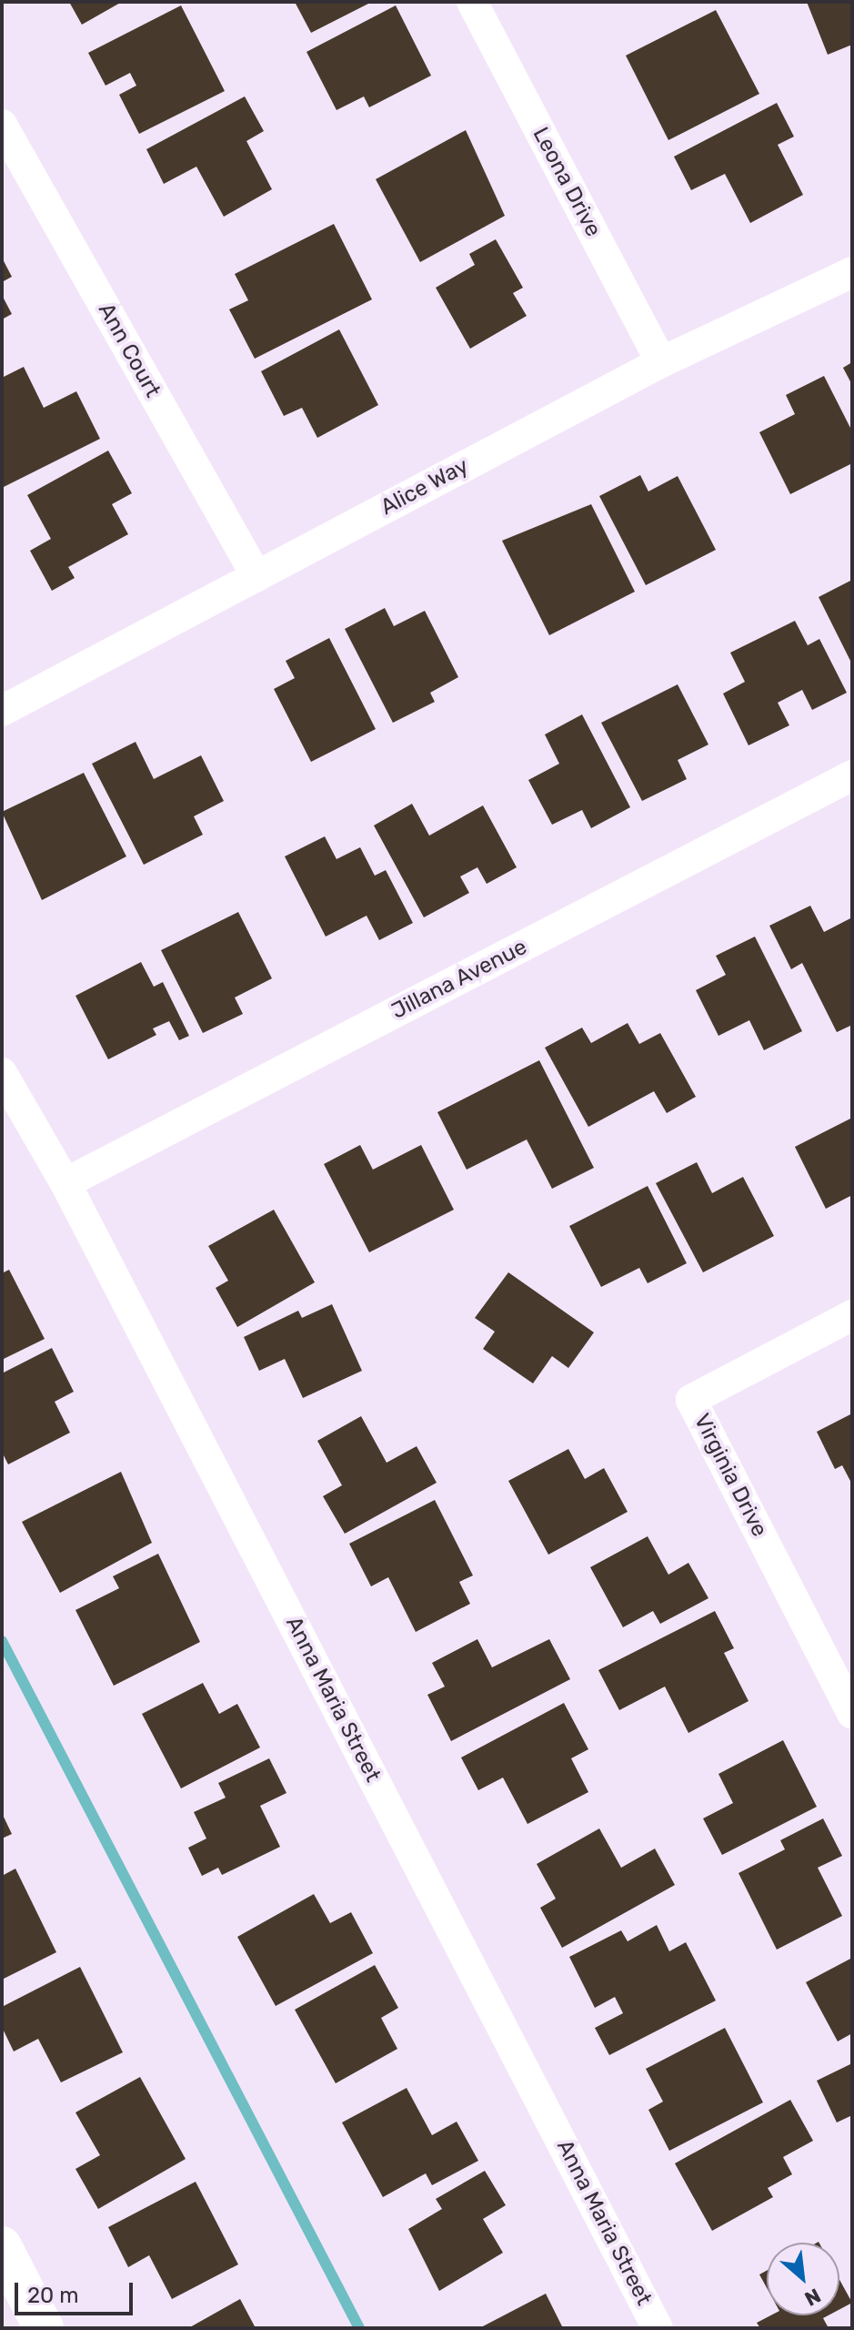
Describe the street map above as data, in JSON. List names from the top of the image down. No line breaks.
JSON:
{"streets":{"street":["Leona Drive","Ann Court","Alice Way","Jillana Avenue","Virginia Drive","Anna Maria Street"]},"crossings":[["Leona Drive","Alice Way"],["Ann Court","Alice Way"],["Jillana Avenue","Anna Maria Street"]],"scale_bar":"20 m","north":"bottom right"}
